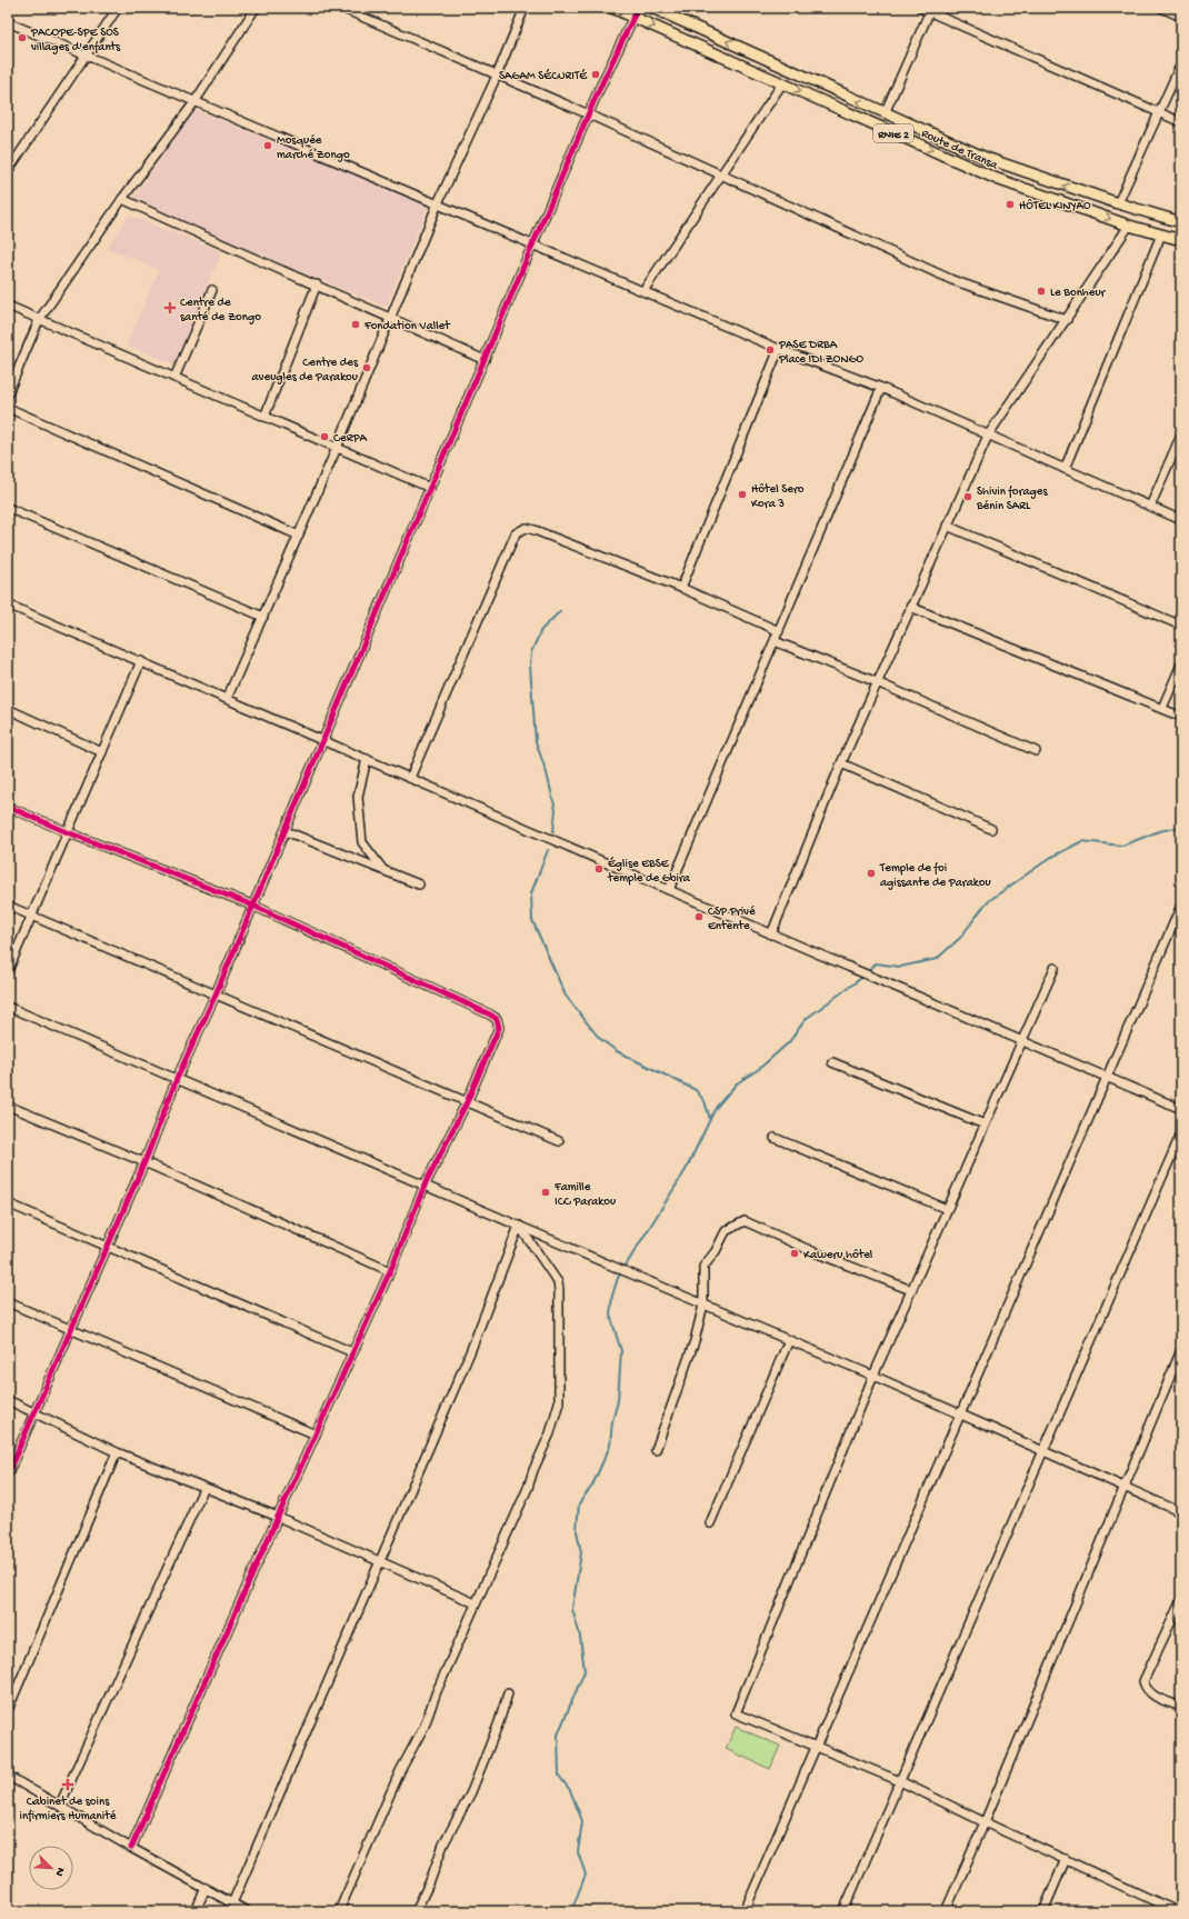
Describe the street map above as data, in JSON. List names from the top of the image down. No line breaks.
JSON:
{"streets":{"main road":["RNIE 2","Route de Transa"]},"places":{"other":["PACOPE-SPE SOS villages d'enfants","SAGAM SÉCURITÉ","Mosquée marché Zongo","HÔTEL KINYAO","Le Bonheur","Fondation Vallet","PASE DRBA Place IDI ZONGO","Centre des aveugles de Parakou","CeRPA","Hôtel Sero Kora 3","Shivin forages Bénin SARL","Église EBSE temple de Gbira","Temple de foi agissante de Parakou","CSP Privé Entente","Famille ICC Parakou","Kaweru hôtel"],"health":["Centre de santé de Zongo","Cabinet de soins infirmiers Humanité"]},"north":"bottom right"}
